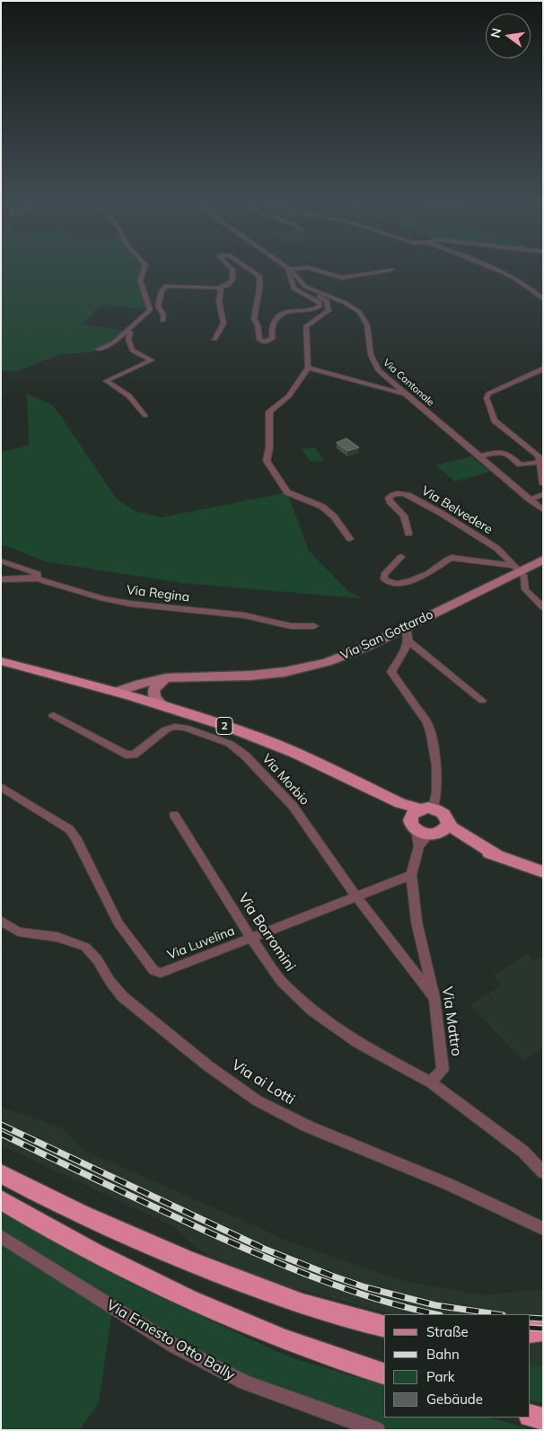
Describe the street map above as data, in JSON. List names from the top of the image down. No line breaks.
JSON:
{"streets":{"main road":["Via San Gottardo","2"],"street":["Via Cantonale","Via Belvedere","Via Regina","Via Morbio","Via Borromini","Via Luvelina","Via Mattro","Via ai Lotti","Via Ernesto Otto Bally"]},"crossings":[["Via Belvedere","Via San Gottardo"],["Via San Gottardo","2"],["2","Via Mattro"],["Via Morbio","Via Luvelina"],["Via Morbio","Via Mattro"],["Via Borromini","Via Luvelina"],["Via Borromini","Via Mattro"],["Via Luvelina","Via Mattro"]],"legend":["Straße","Bahn","Park","Gebäude"],"north":"left"}
